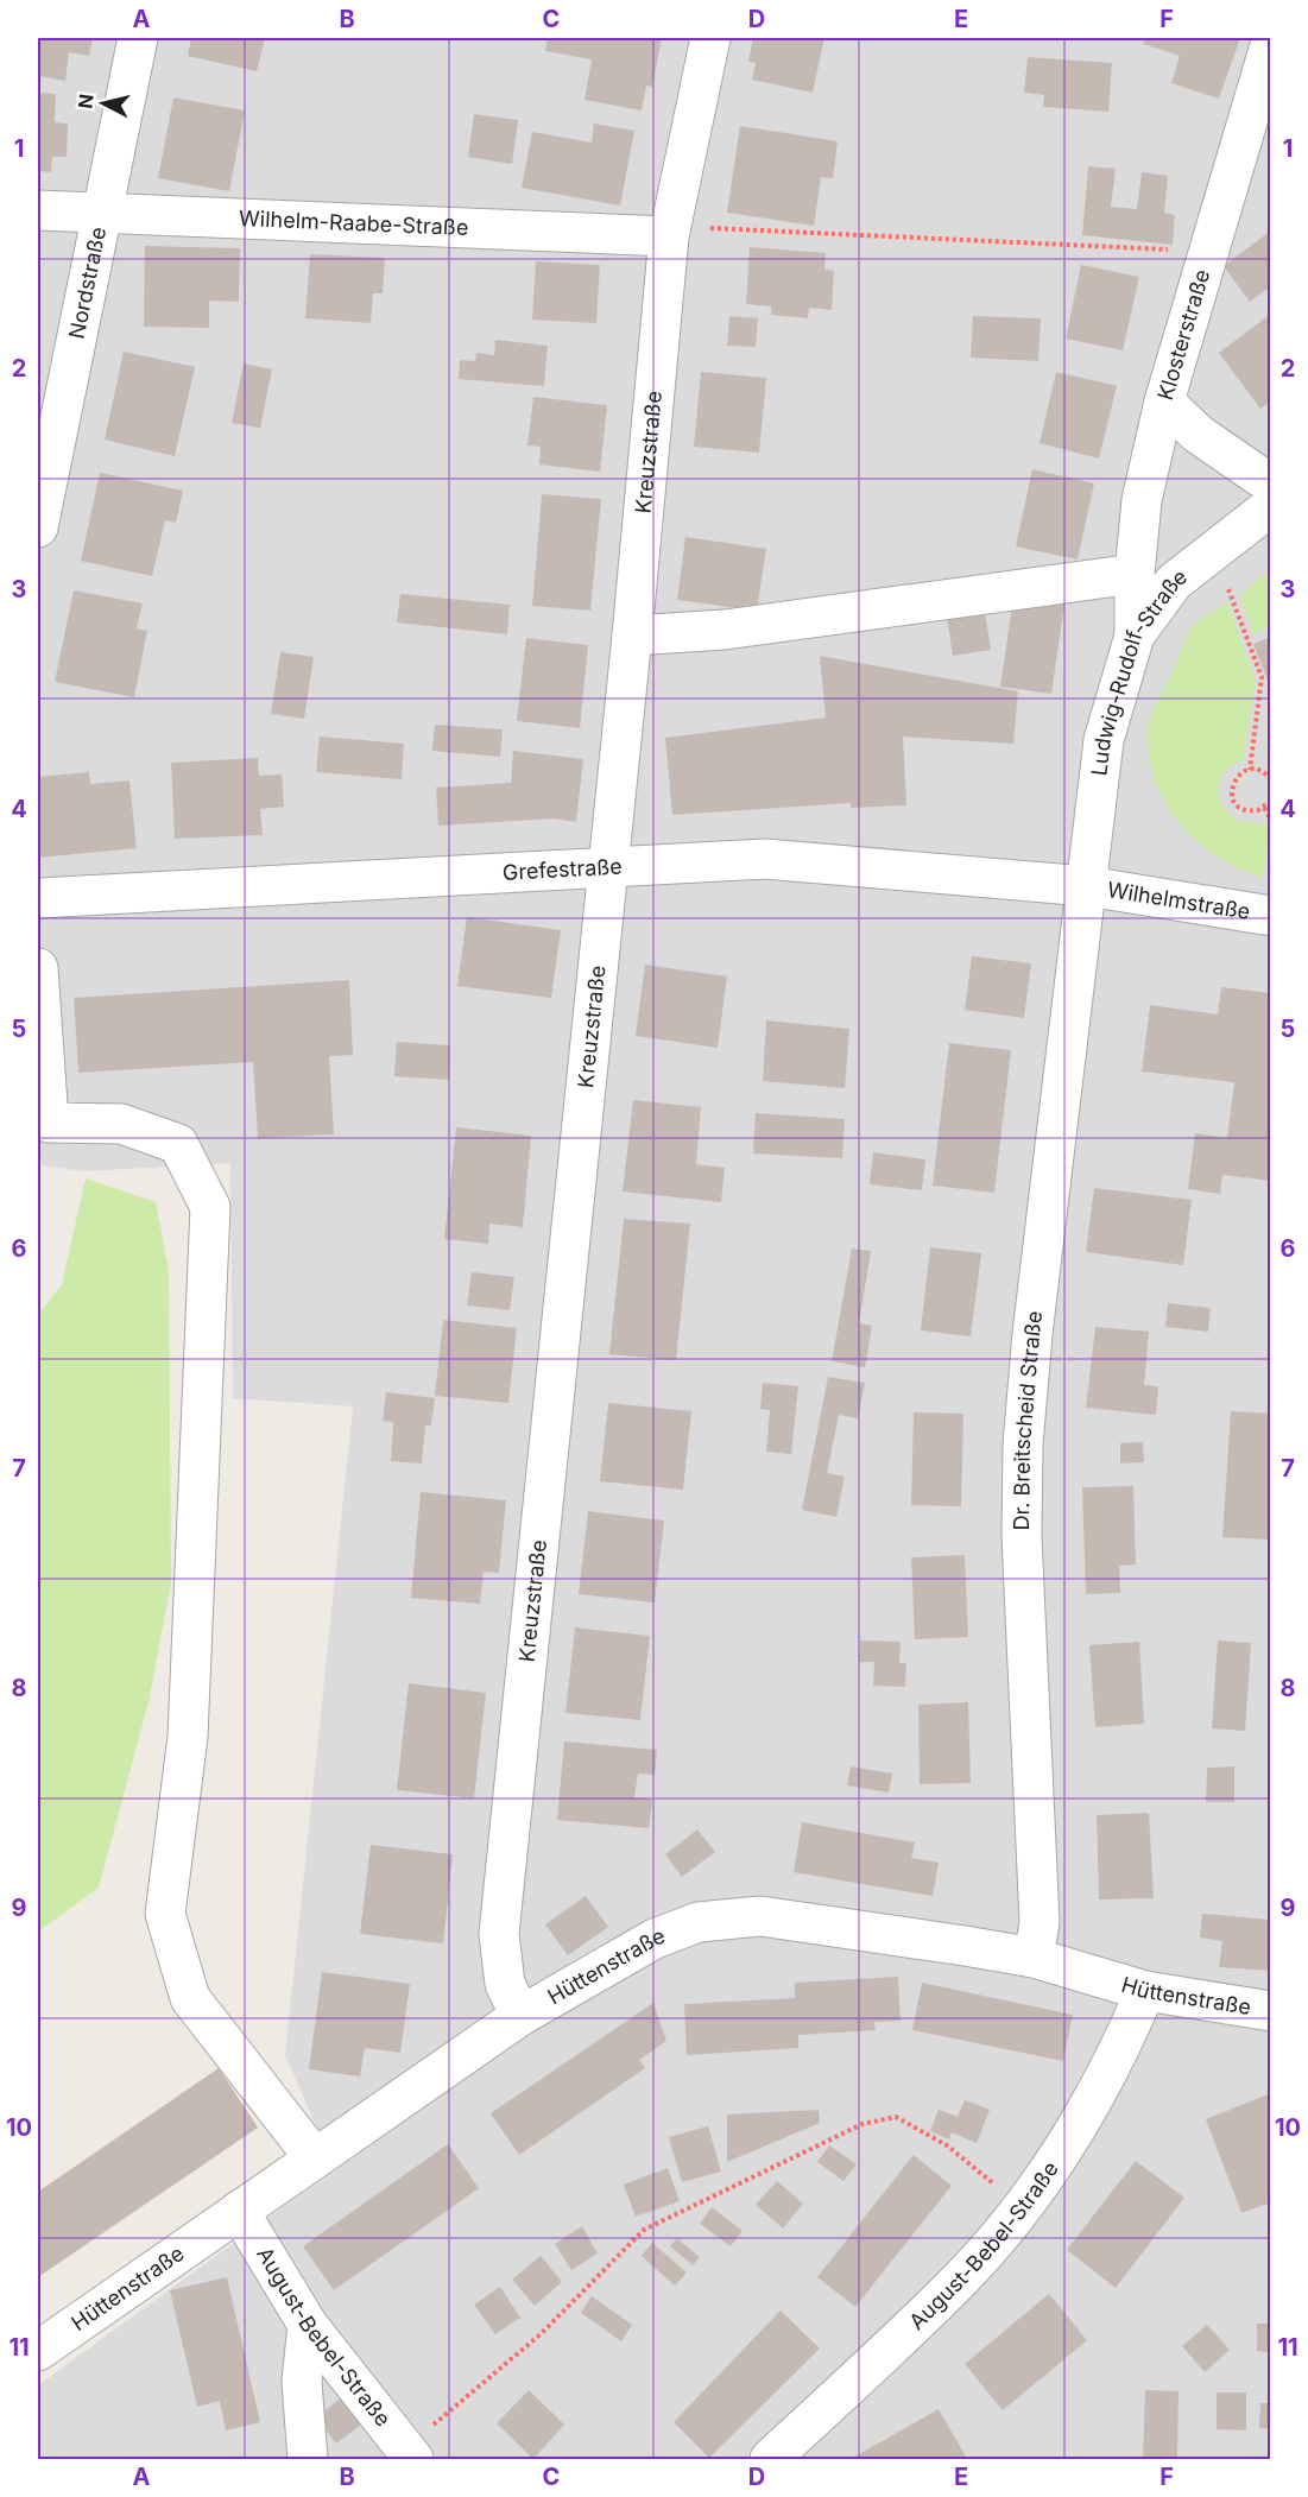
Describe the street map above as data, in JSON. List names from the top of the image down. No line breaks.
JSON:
{"streets":{"street":["Wilhelm-Raabe-Straße","Nordstraße","Klosterstraße","Kreuzstraße","Ludwig-Rudolf-Straße","Grefestraße","Wilhelmstraße","Dr. Breitscheid Straße","Hüttenstraße","August-Bebel-Straße"]},"crossings":[["Wilhelm-Raabe-Straße","Nordstraße"],["Wilhelm-Raabe-Straße","Kreuzstraße"],["Klosterstraße","Ludwig-Rudolf-Straße"],["Kreuzstraße","Grefestraße"],["Kreuzstraße","Hüttenstraße"],["Ludwig-Rudolf-Straße","Grefestraße"],["Ludwig-Rudolf-Straße","Wilhelmstraße"],["Ludwig-Rudolf-Straße","Dr. Breitscheid Straße"],["Grefestraße","Wilhelmstraße"],["Grefestraße","Dr. Breitscheid Straße"],["Wilhelmstraße","Dr. Breitscheid Straße"],["Dr. Breitscheid Straße","Hüttenstraße"],["Hüttenstraße","August-Bebel-Straße"]],"north":"left","grid":{"columns":["A","B","C","D","E","F"],"rows":["1","2","3","4","5","6","7","8","9","10","11"]}}
